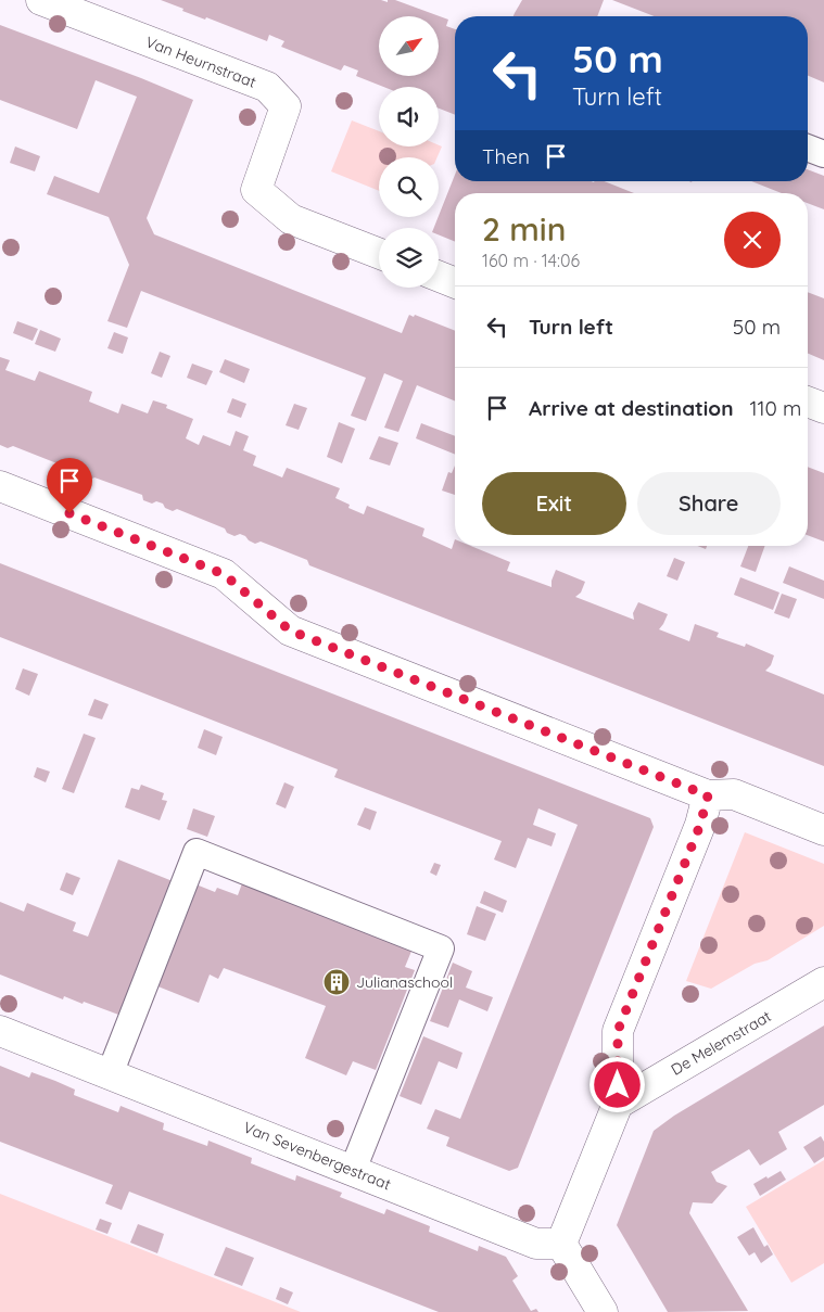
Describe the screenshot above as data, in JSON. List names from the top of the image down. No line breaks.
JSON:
{"streets":{"street":["Van Heurnstraat","De Melemstraat","Van Sevenbergestraat"]},"places":{"building":["Julianaschool"]},"north":"top right","page":{"turn":["50 m","Turn left"],"then":"Then","heading":["2 min","160 m · 14:06"],"list":[{"name":"Turn left","value":"50 m"},{"name":"Arrive at destination","value":"110 m"}],"buttons":["Exit","Share"]}}
